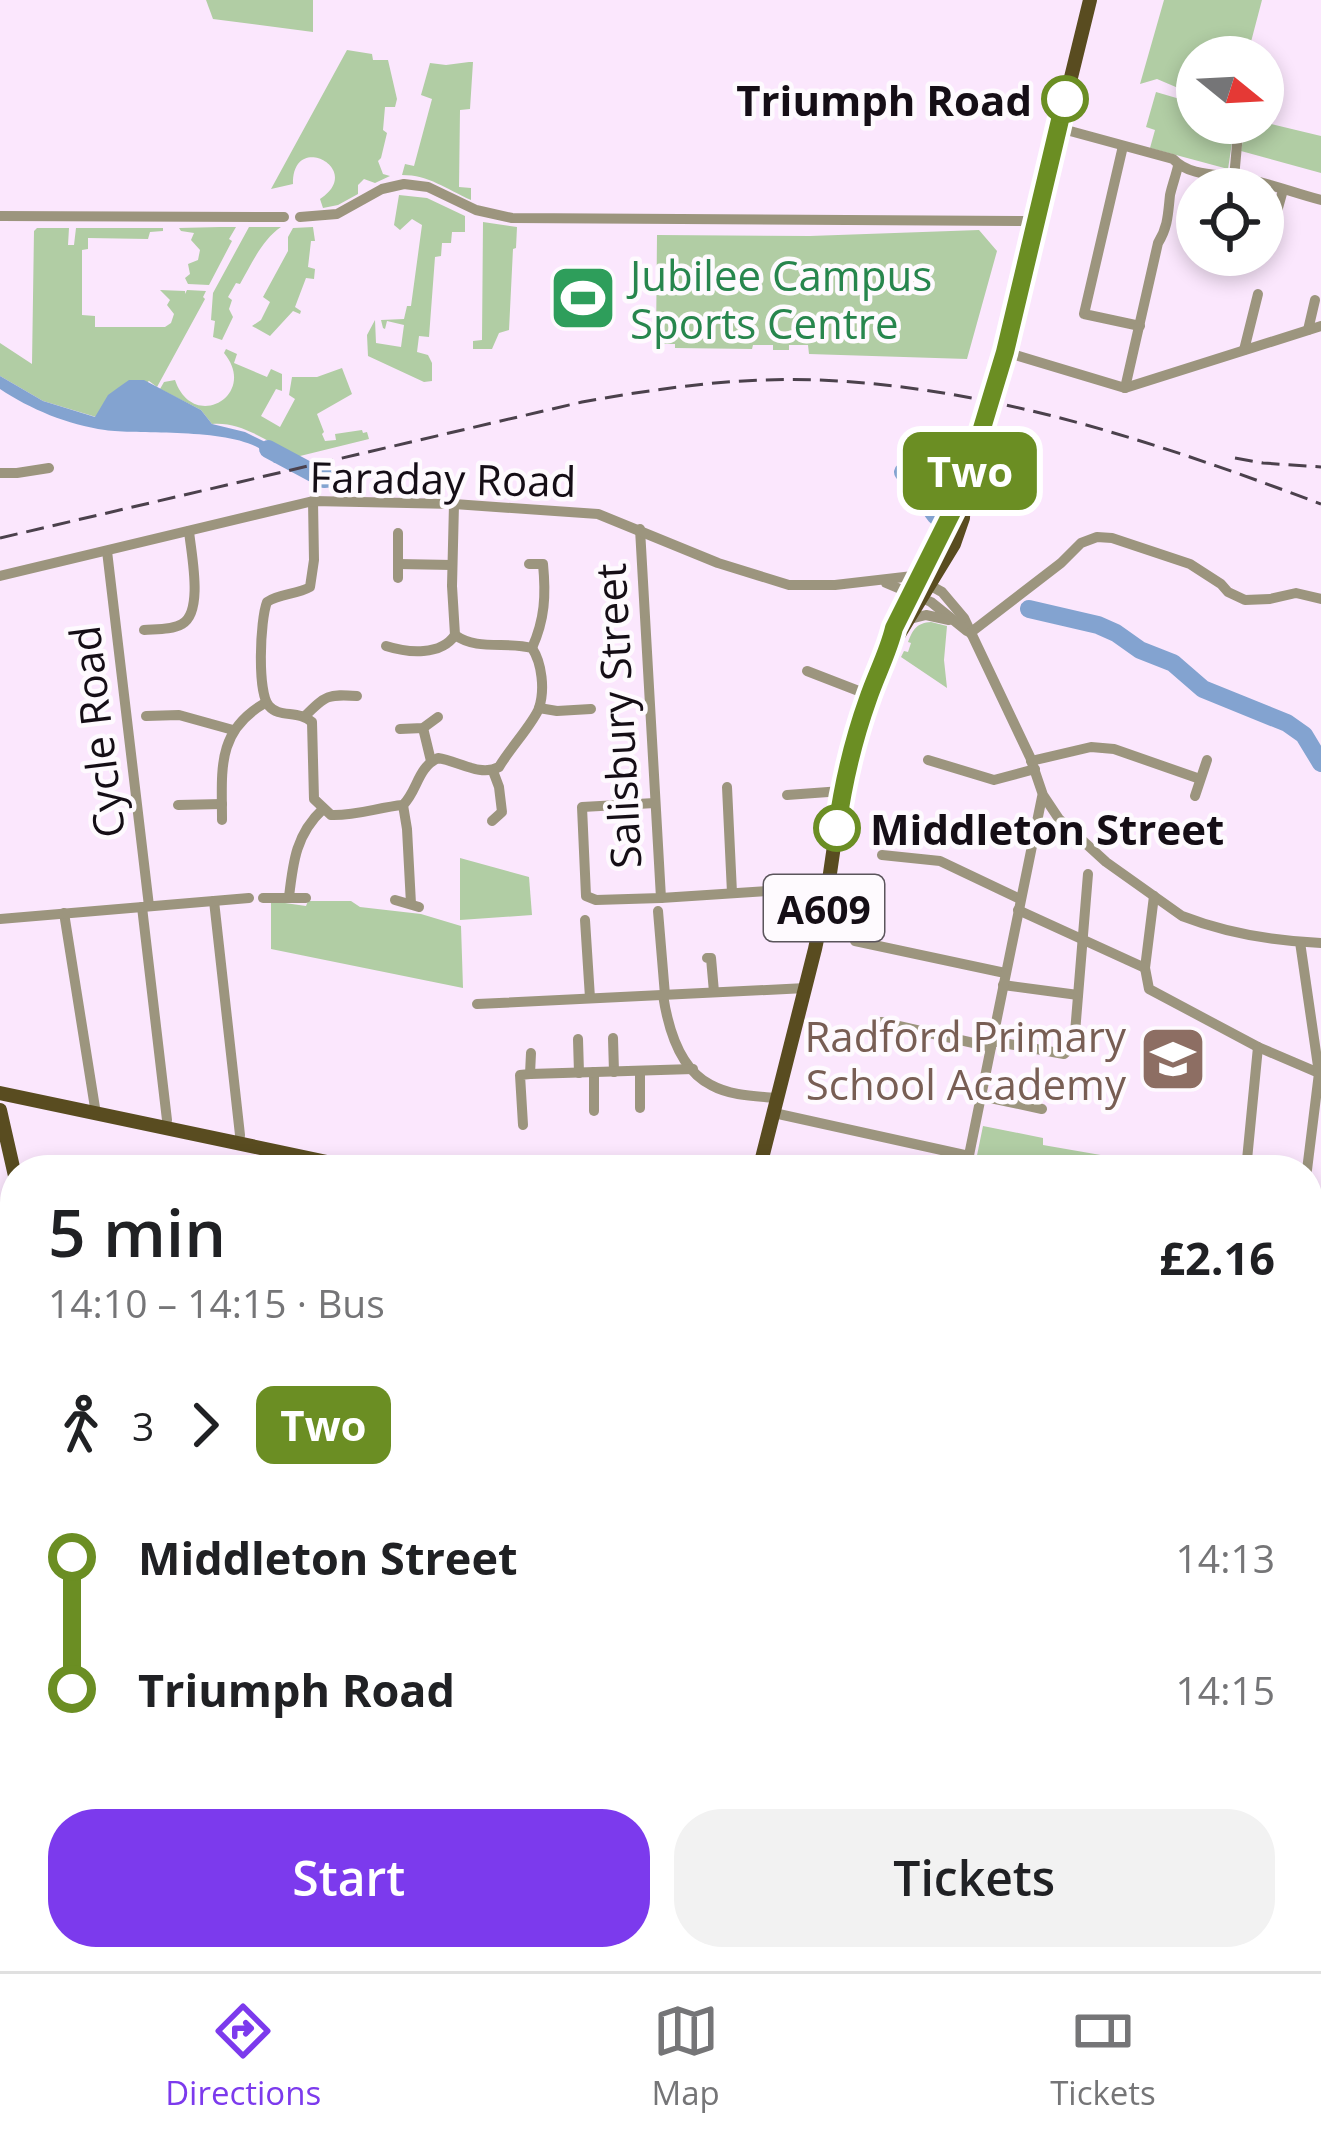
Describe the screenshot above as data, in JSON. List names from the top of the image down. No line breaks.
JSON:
{"streets":{"main road":["A609"],"street":["Faraday Road","Salisbury Street","Cycle Road"]},"crossings":[["Faraday Road","Salisbury Street"],["Faraday Road","Cycle Road"],["Faraday Road","A609"]],"places":{"other":["Triumph Road","Middleton Street"],"sports":["Jubilee Campus Sports Centre"],"school or university":["Radford Primary School Academy"]},"lines":["bus line Two"],"north":"right","page":{"on_map":"Two","heading":["5 min","14:10 – 14:15 · Bus","£2.16"],"legs":["3","Two"],"list":[{"name":"Middleton Street","value":"14:13"},{"name":"Triumph Road","value":"14:15"}],"buttons":["Start","Tickets"],"tabs":["Directions","Map","Tickets"]}}
